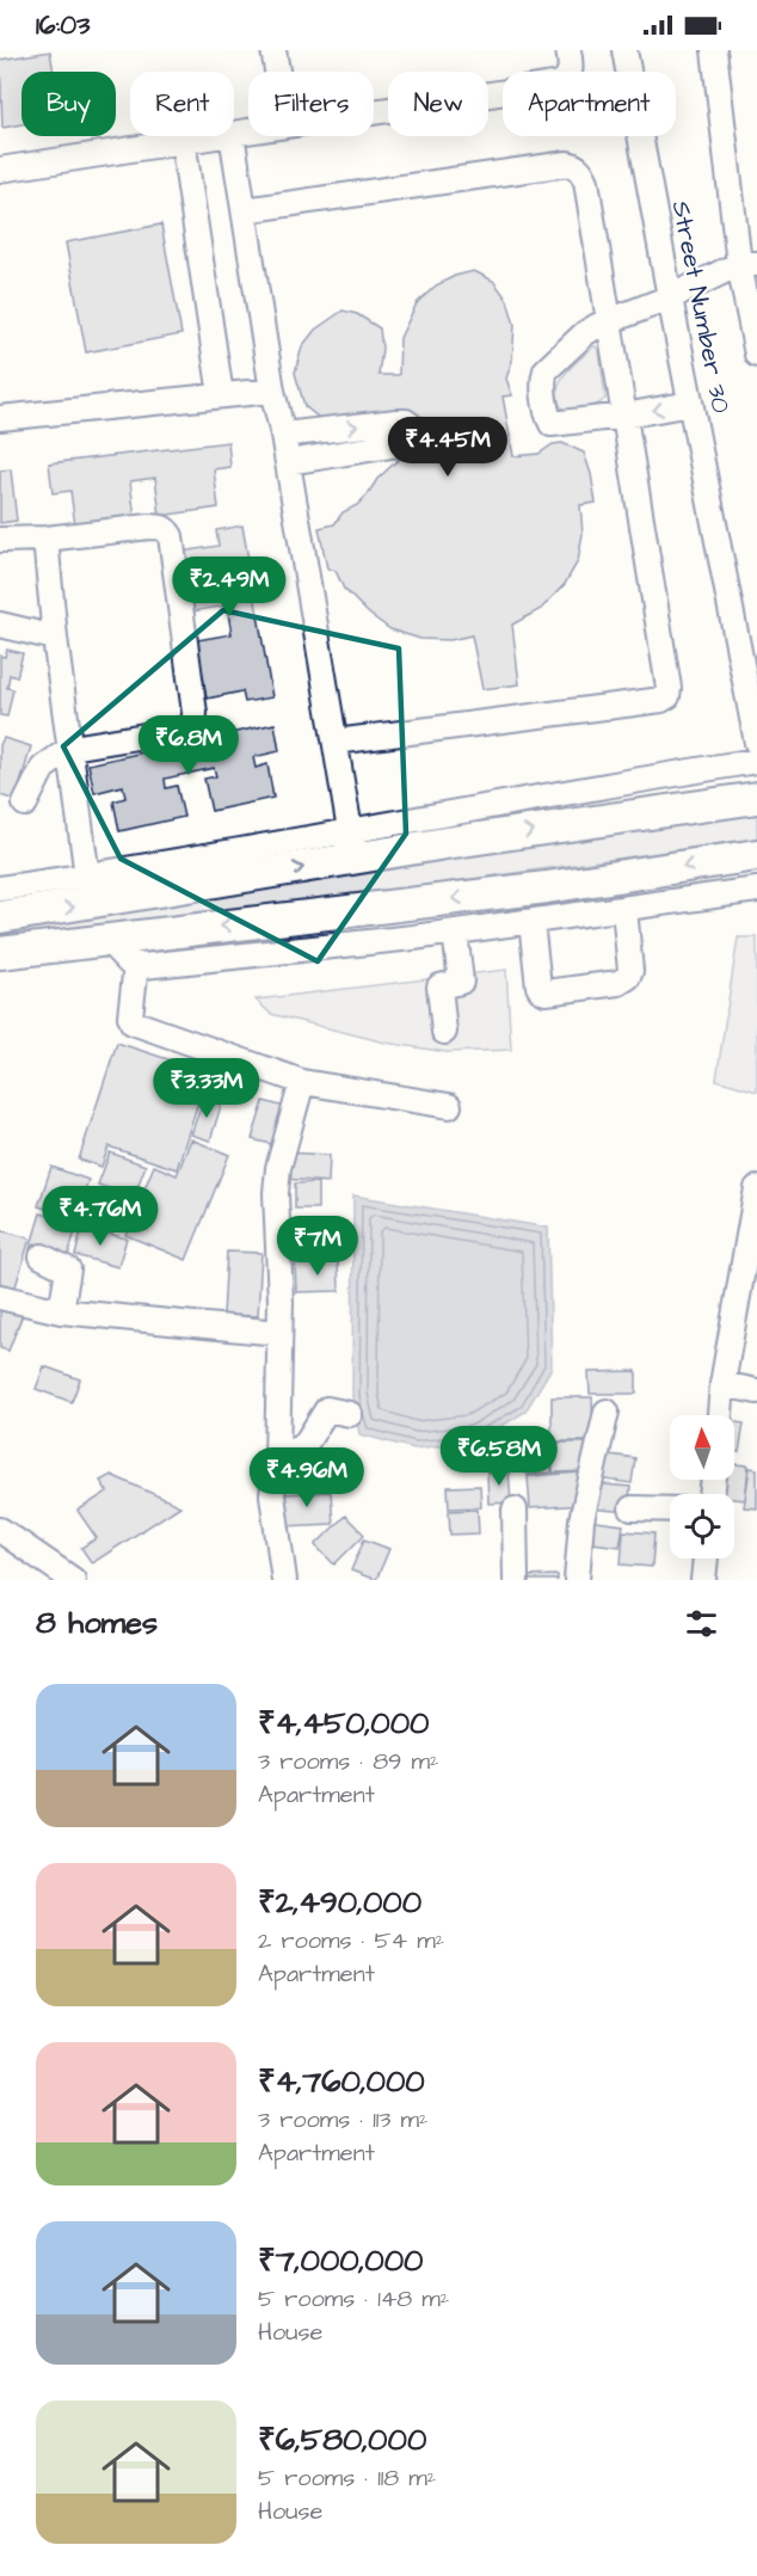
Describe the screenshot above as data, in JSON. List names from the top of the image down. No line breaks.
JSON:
{"streets":{"street":["Street Number 30"]},"north":"top","page":{"status":"16:03","chip":["Buy","Rent","Filters","New","Apartment"],"price":["₹4.45M","₹2.49M","₹6.8M","₹3.33M","₹4.76M","₹7M","₹6.58M","₹4.96M"],"heading":"8 homes","list":[{"name":"₹4,450,000","note":"3 rooms · 89 m² · Apartment"},{"name":"₹2,490,000","note":"2 rooms · 54 m² · Apartment"},{"name":"₹4,760,000","note":"3 rooms · 113 m² · Apartment"},{"name":"₹7,000,000","note":"5 rooms · 148 m² · House"},{"name":"₹6,580,000","note":"5 rooms · 118 m² · House"}]}}
